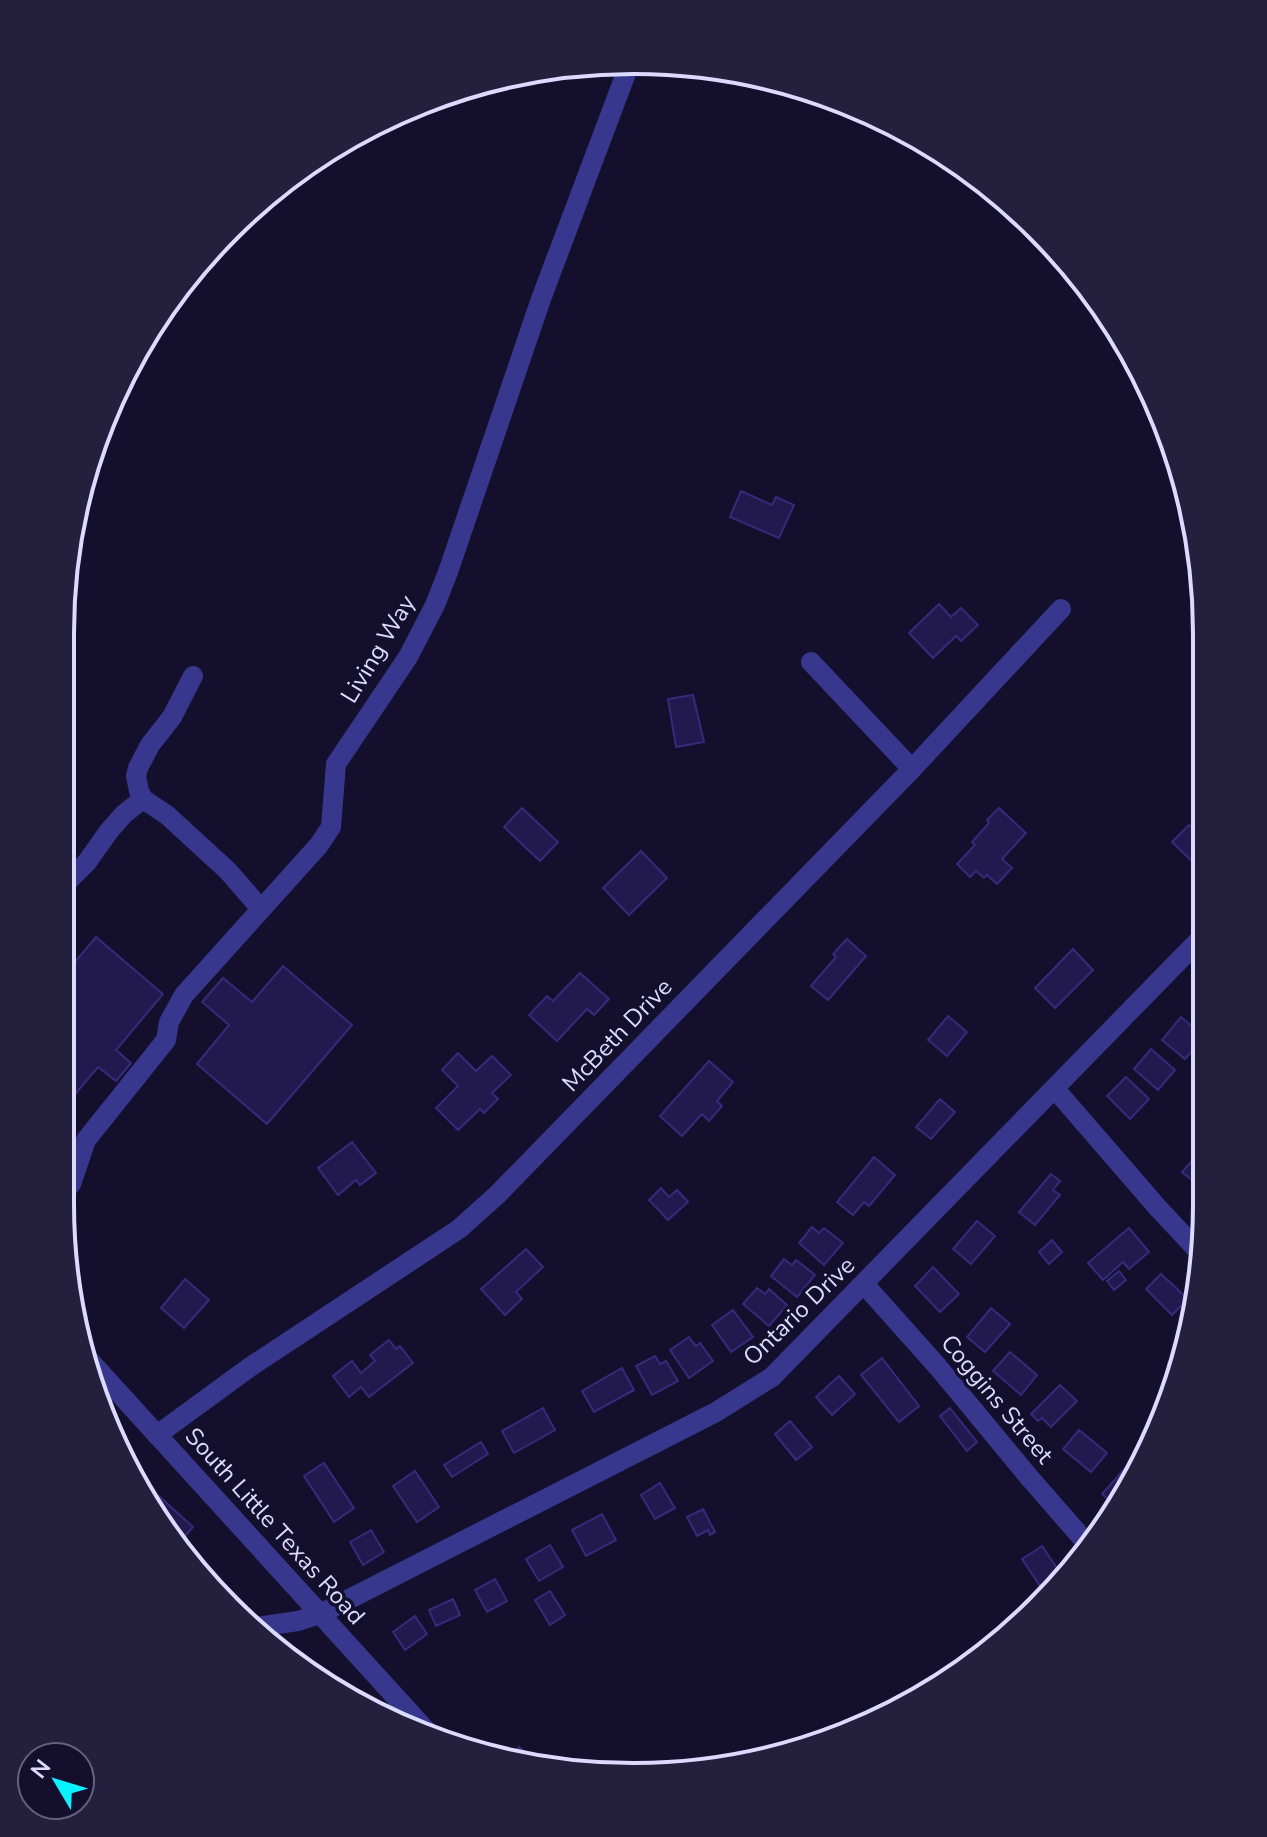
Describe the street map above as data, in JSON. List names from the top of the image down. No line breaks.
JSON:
{"streets":{"street":["Living Way","McBeth Drive","Ontario Drive","Coggins Street","South Little Texas Road"]},"crossings":[["McBeth Drive","South Little Texas Road"],["Ontario Drive","Coggins Street"],["Ontario Drive","South Little Texas Road"]],"north":"top left"}
